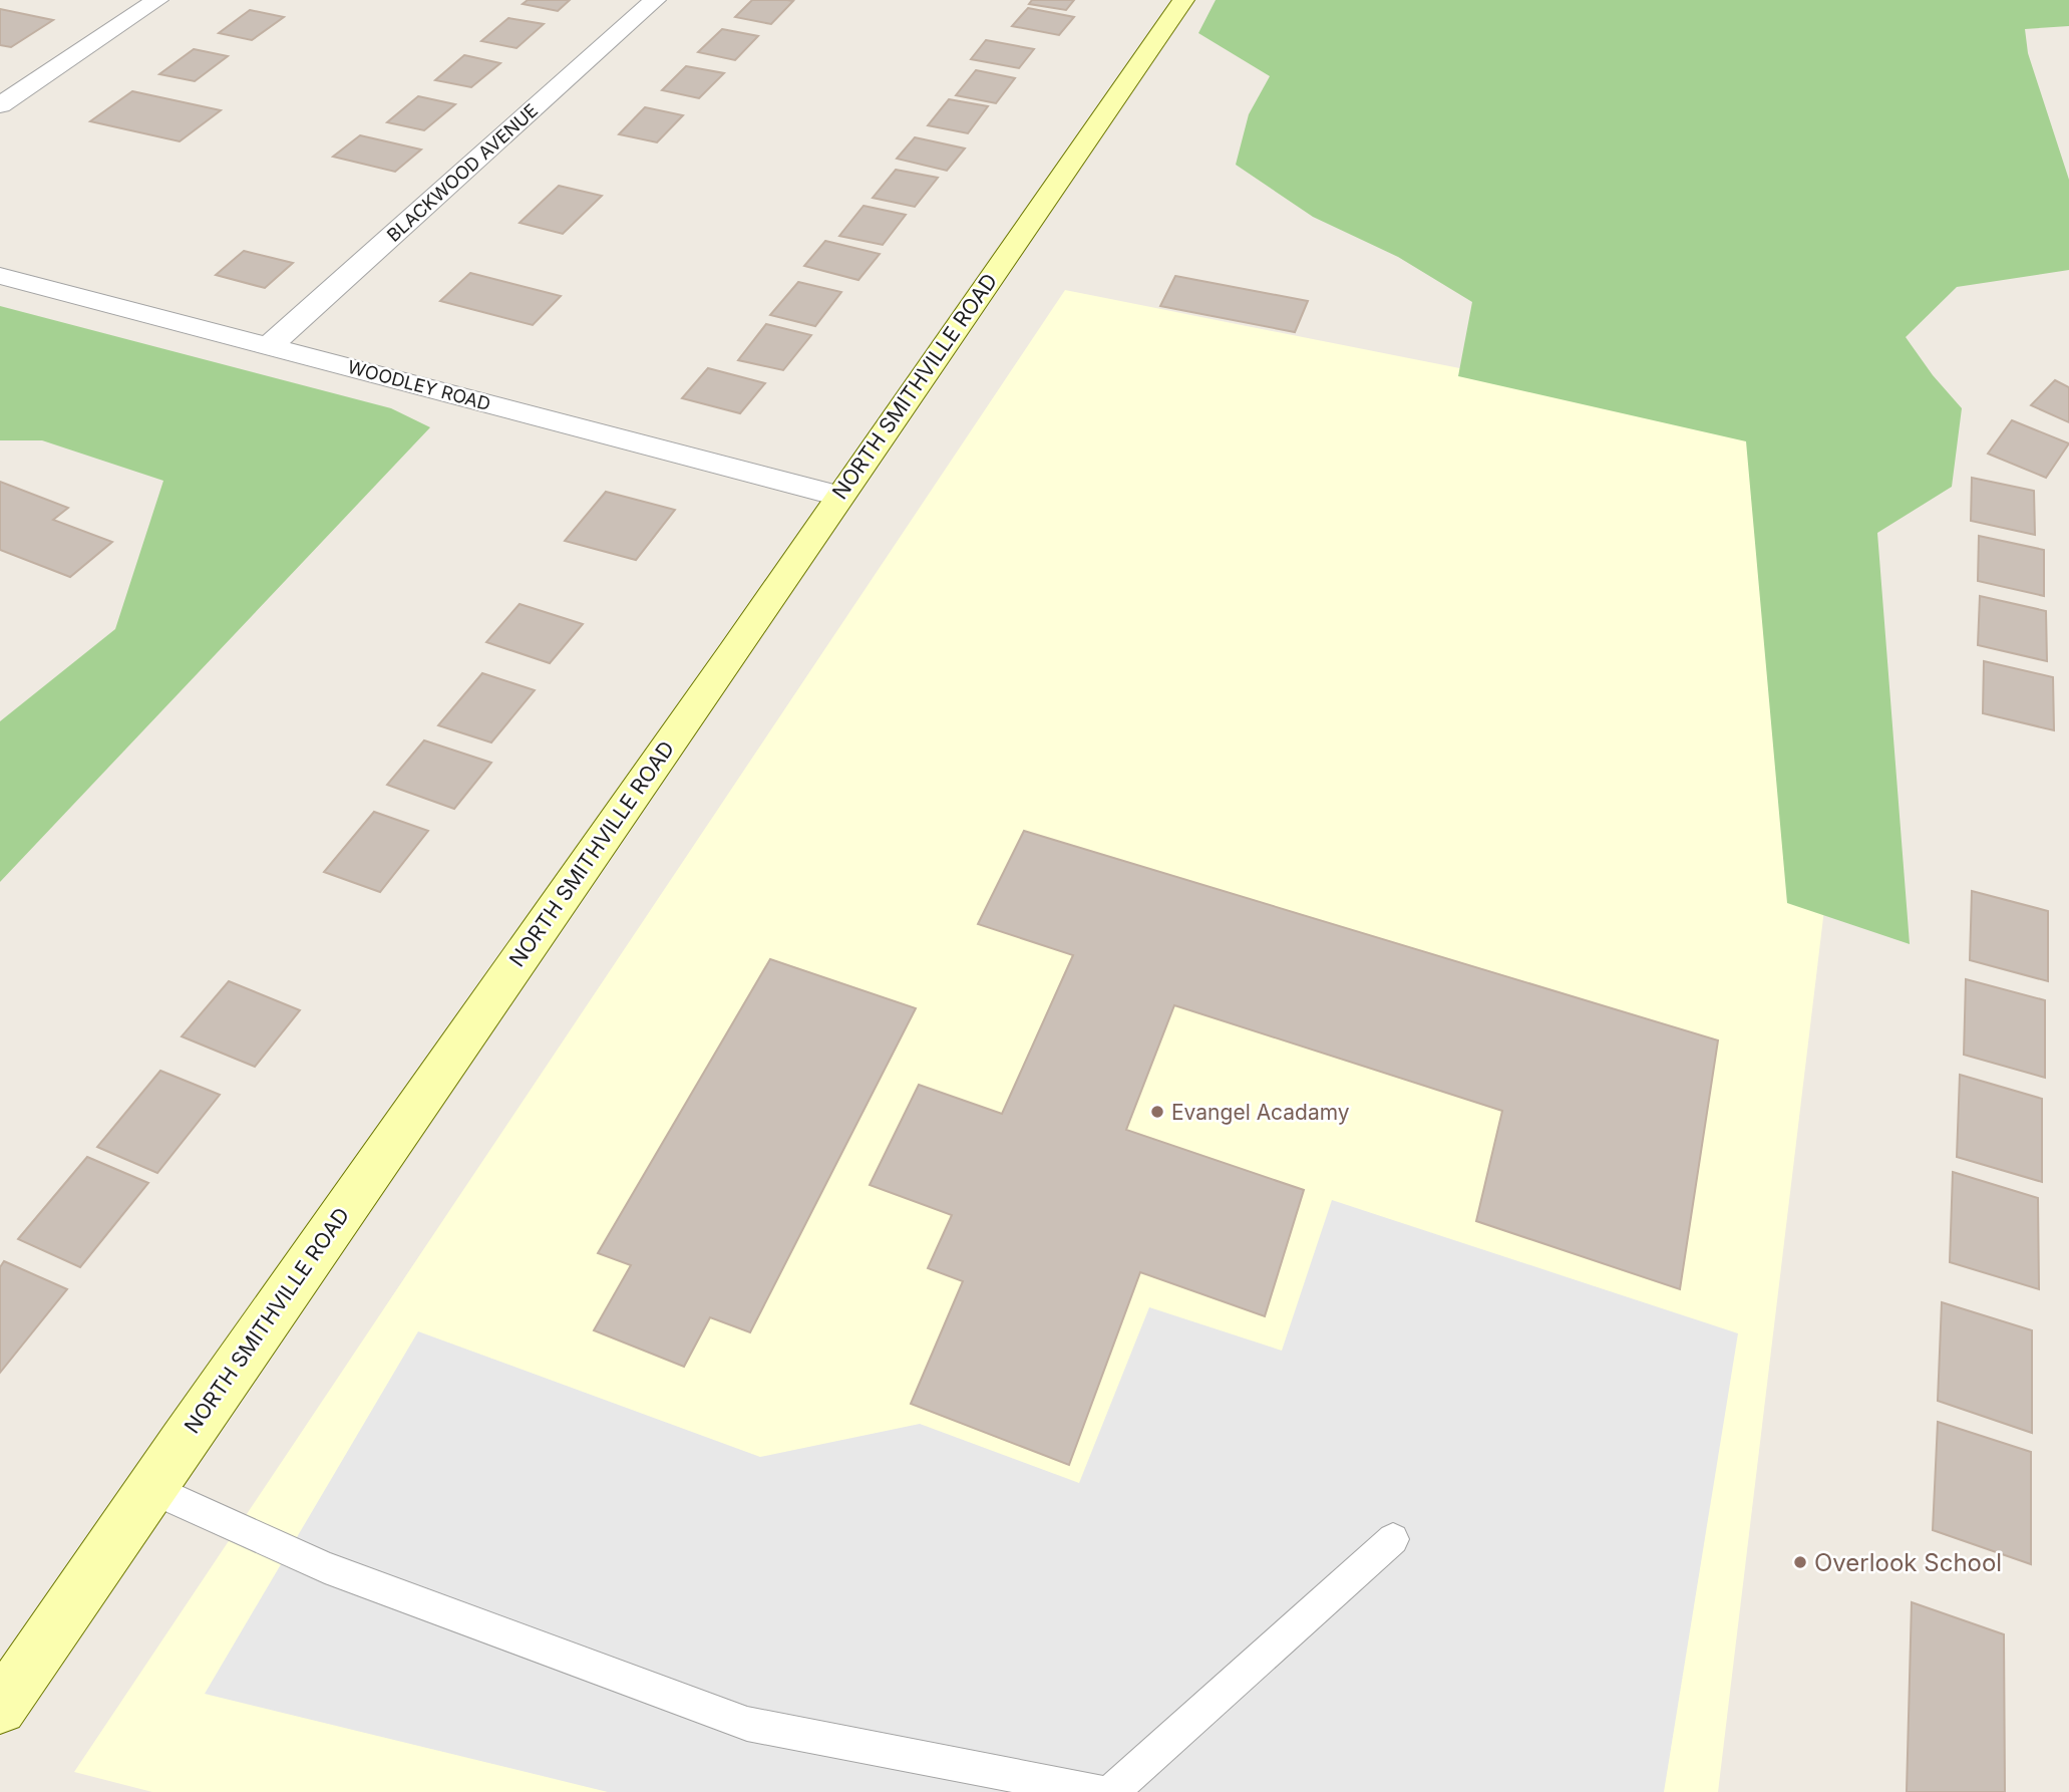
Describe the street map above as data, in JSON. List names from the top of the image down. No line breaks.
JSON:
{"streets":{"main road":["NORTH SMITHVILLE ROAD"],"street":["BLACKWOOD AVENUE","WOODLEY ROAD"]},"crossings":[["BLACKWOOD AVENUE","WOODLEY ROAD"],["WOODLEY ROAD","NORTH SMITHVILLE ROAD"]],"places":["Evangel Acadamy","Overlook School"]}
